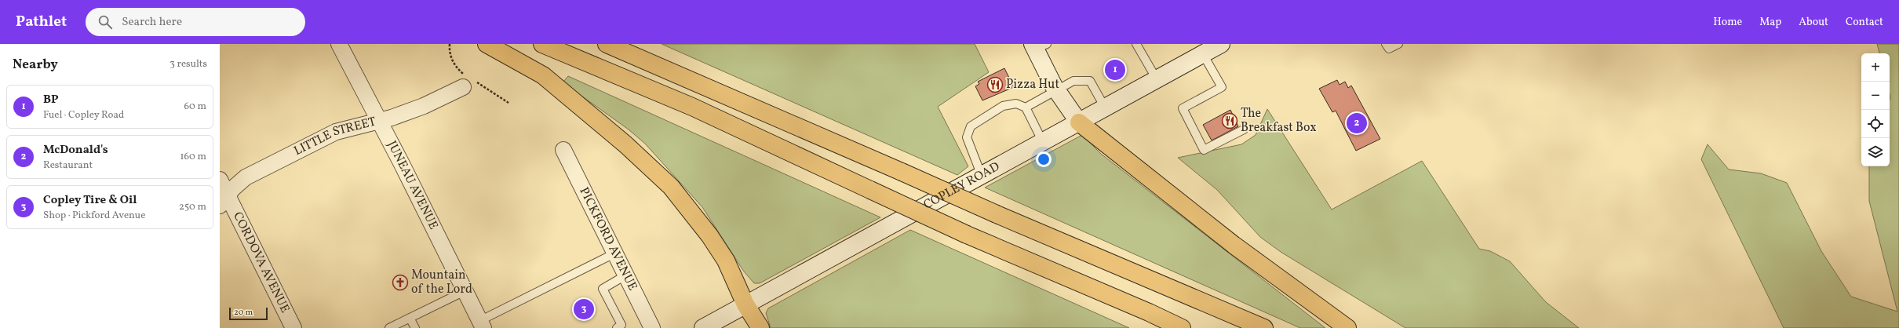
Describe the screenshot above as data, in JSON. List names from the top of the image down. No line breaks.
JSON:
{"streets":{"main road":["COPLEY ROAD"],"street":["LITTLE STREET","JUNEAU AVENUE","PICKFORD AVENUE","CORDOVA AVENUE"]},"crossings":[["LITTLE STREET","JUNEAU AVENUE"],["LITTLE STREET","CORDOVA AVENUE"]],"places":{"restaurant":["Pizza Hut","The Breakfast Box"],"church":["Mountain of the Lord"]},"scale_bar":"20 m","page":{"header":"Pathlet","search":"Search here","nav":["Home","Map","About","Contact"],"heading":["Nearby","3 results"],"map_buttons":["+","−"],"pins":["1","2","3"],"list":[{"mark":"1","name":"BP","note":"Fuel · Copley Road","value":"60 m"},{"mark":"2","name":"McDonald's","note":"Restaurant","value":"160 m"},{"mark":"3","name":"Copley Tire & Oil","note":"Shop · Pickford Avenue","value":"250 m"}],"scale":"20 m"}}
